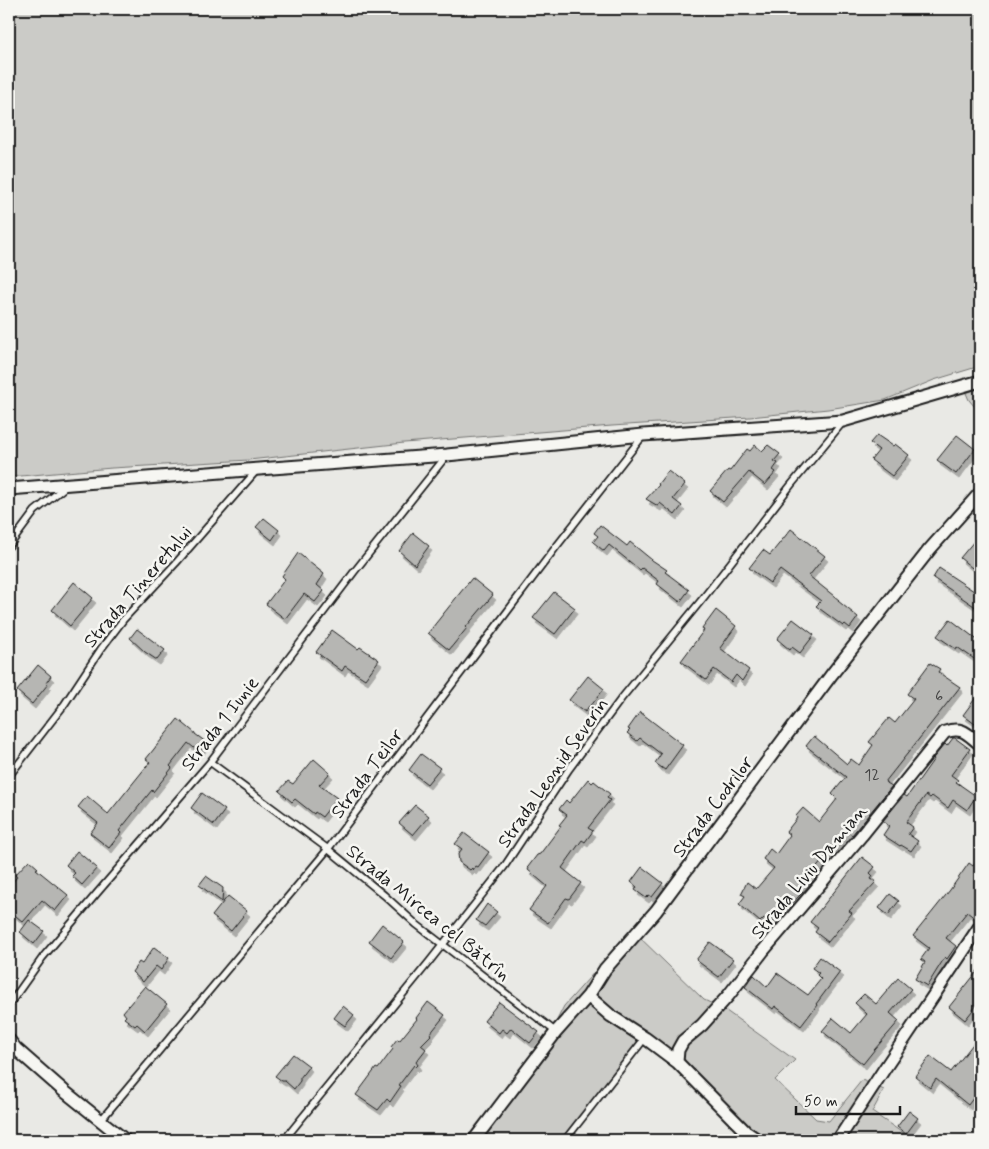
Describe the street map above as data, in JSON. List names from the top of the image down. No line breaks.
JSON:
{"streets":{"street":["Strada Codrilor","Strada Liviu Damian"],"lane":["Strada Tineretului","Strada 1 Iunie","Strada Leonid Severin","Strada Teilor","Strada Mircea cel Bătrîn"]},"crossings":[["Strada 1 Iunie","Strada Mircea cel Bătrîn"],["Strada Leonid Severin","Strada Mircea cel Bătrîn"],["Strada Teilor","Strada Mircea cel Bătrîn"],["Strada Codrilor","Strada Mircea cel Bătrîn"]],"house_numbers":["6","12"],"scale_bar":"50 m"}
